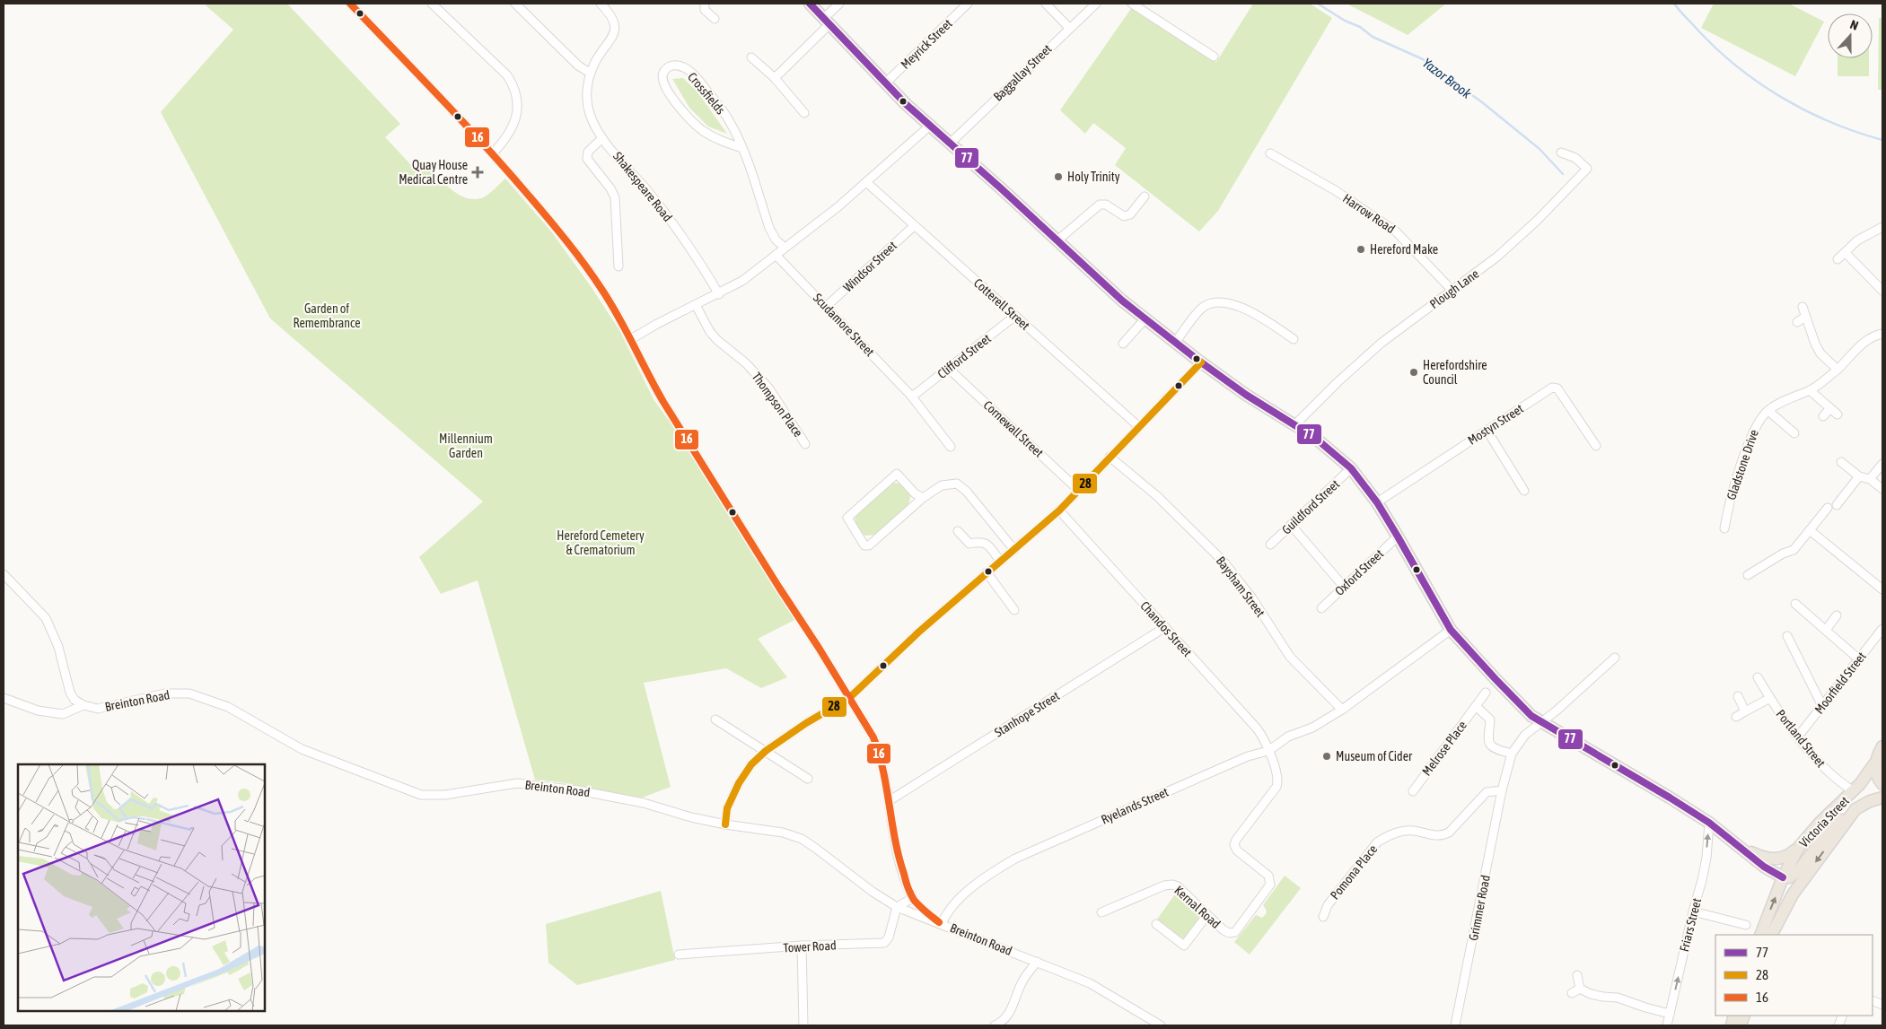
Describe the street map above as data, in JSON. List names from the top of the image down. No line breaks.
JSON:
{"streets":{"highway":["Victoria Street"],"street":["Meyrick Street","Baggallay Street","Crossfields","Shakespeare Road","Harrow Road","Windsor Street","Plough Lane","Cotterell Street","Scudamore Street","Clifford Street","Thompson Place","Mostyn Street","Cornewall Street","Gladstone Drive","Guildford Street","Oxford Street","Baysham Street","Chandos Street","Moorfield Street","Breinton Road","Stanhope Street","Portland Street","Melrose Place","Ryelands Street","Pomona Place","Kernal Road","Grimmer Road","Friars Street","Tower Road"]},"crossings":[["Harrow Road","Plough Lane"],["Windsor Street","Cotterell Street"],["Windsor Street","Scudamore Street"],["Cotterell Street","Clifford Street"],["Scudamore Street","Clifford Street"],["Clifford Street","Cornewall Street"],["Baysham Street","Ryelands Street"],["Chandos Street","Stanhope Street"],["Chandos Street","Ryelands Street"],["Chandos Street","Kernal Road"],["Moorfield Street","Portland Street"],["Breinton Road","Ryelands Street"],["Breinton Road","Tower Road"],["Portland Street","Victoria Street"],["Ryelands Street","Kernal Road"],["Pomona Place","Grimmer Road"]],"one_way":["Friars Street"],"water":["Yazor Brook"],"parks":["Garden of Remembrance","Millennium Garden","Hereford Cemetery & Crematorium"],"places":{"health":["Quay House Medical Centre"],"other":["Holy Trinity","Hereford Make","Herefordshire Council","Museum of Cider"]},"lines":["transit line 77","transit line 16","transit line 28"],"legend":["77","28","16"],"north":"top"}
